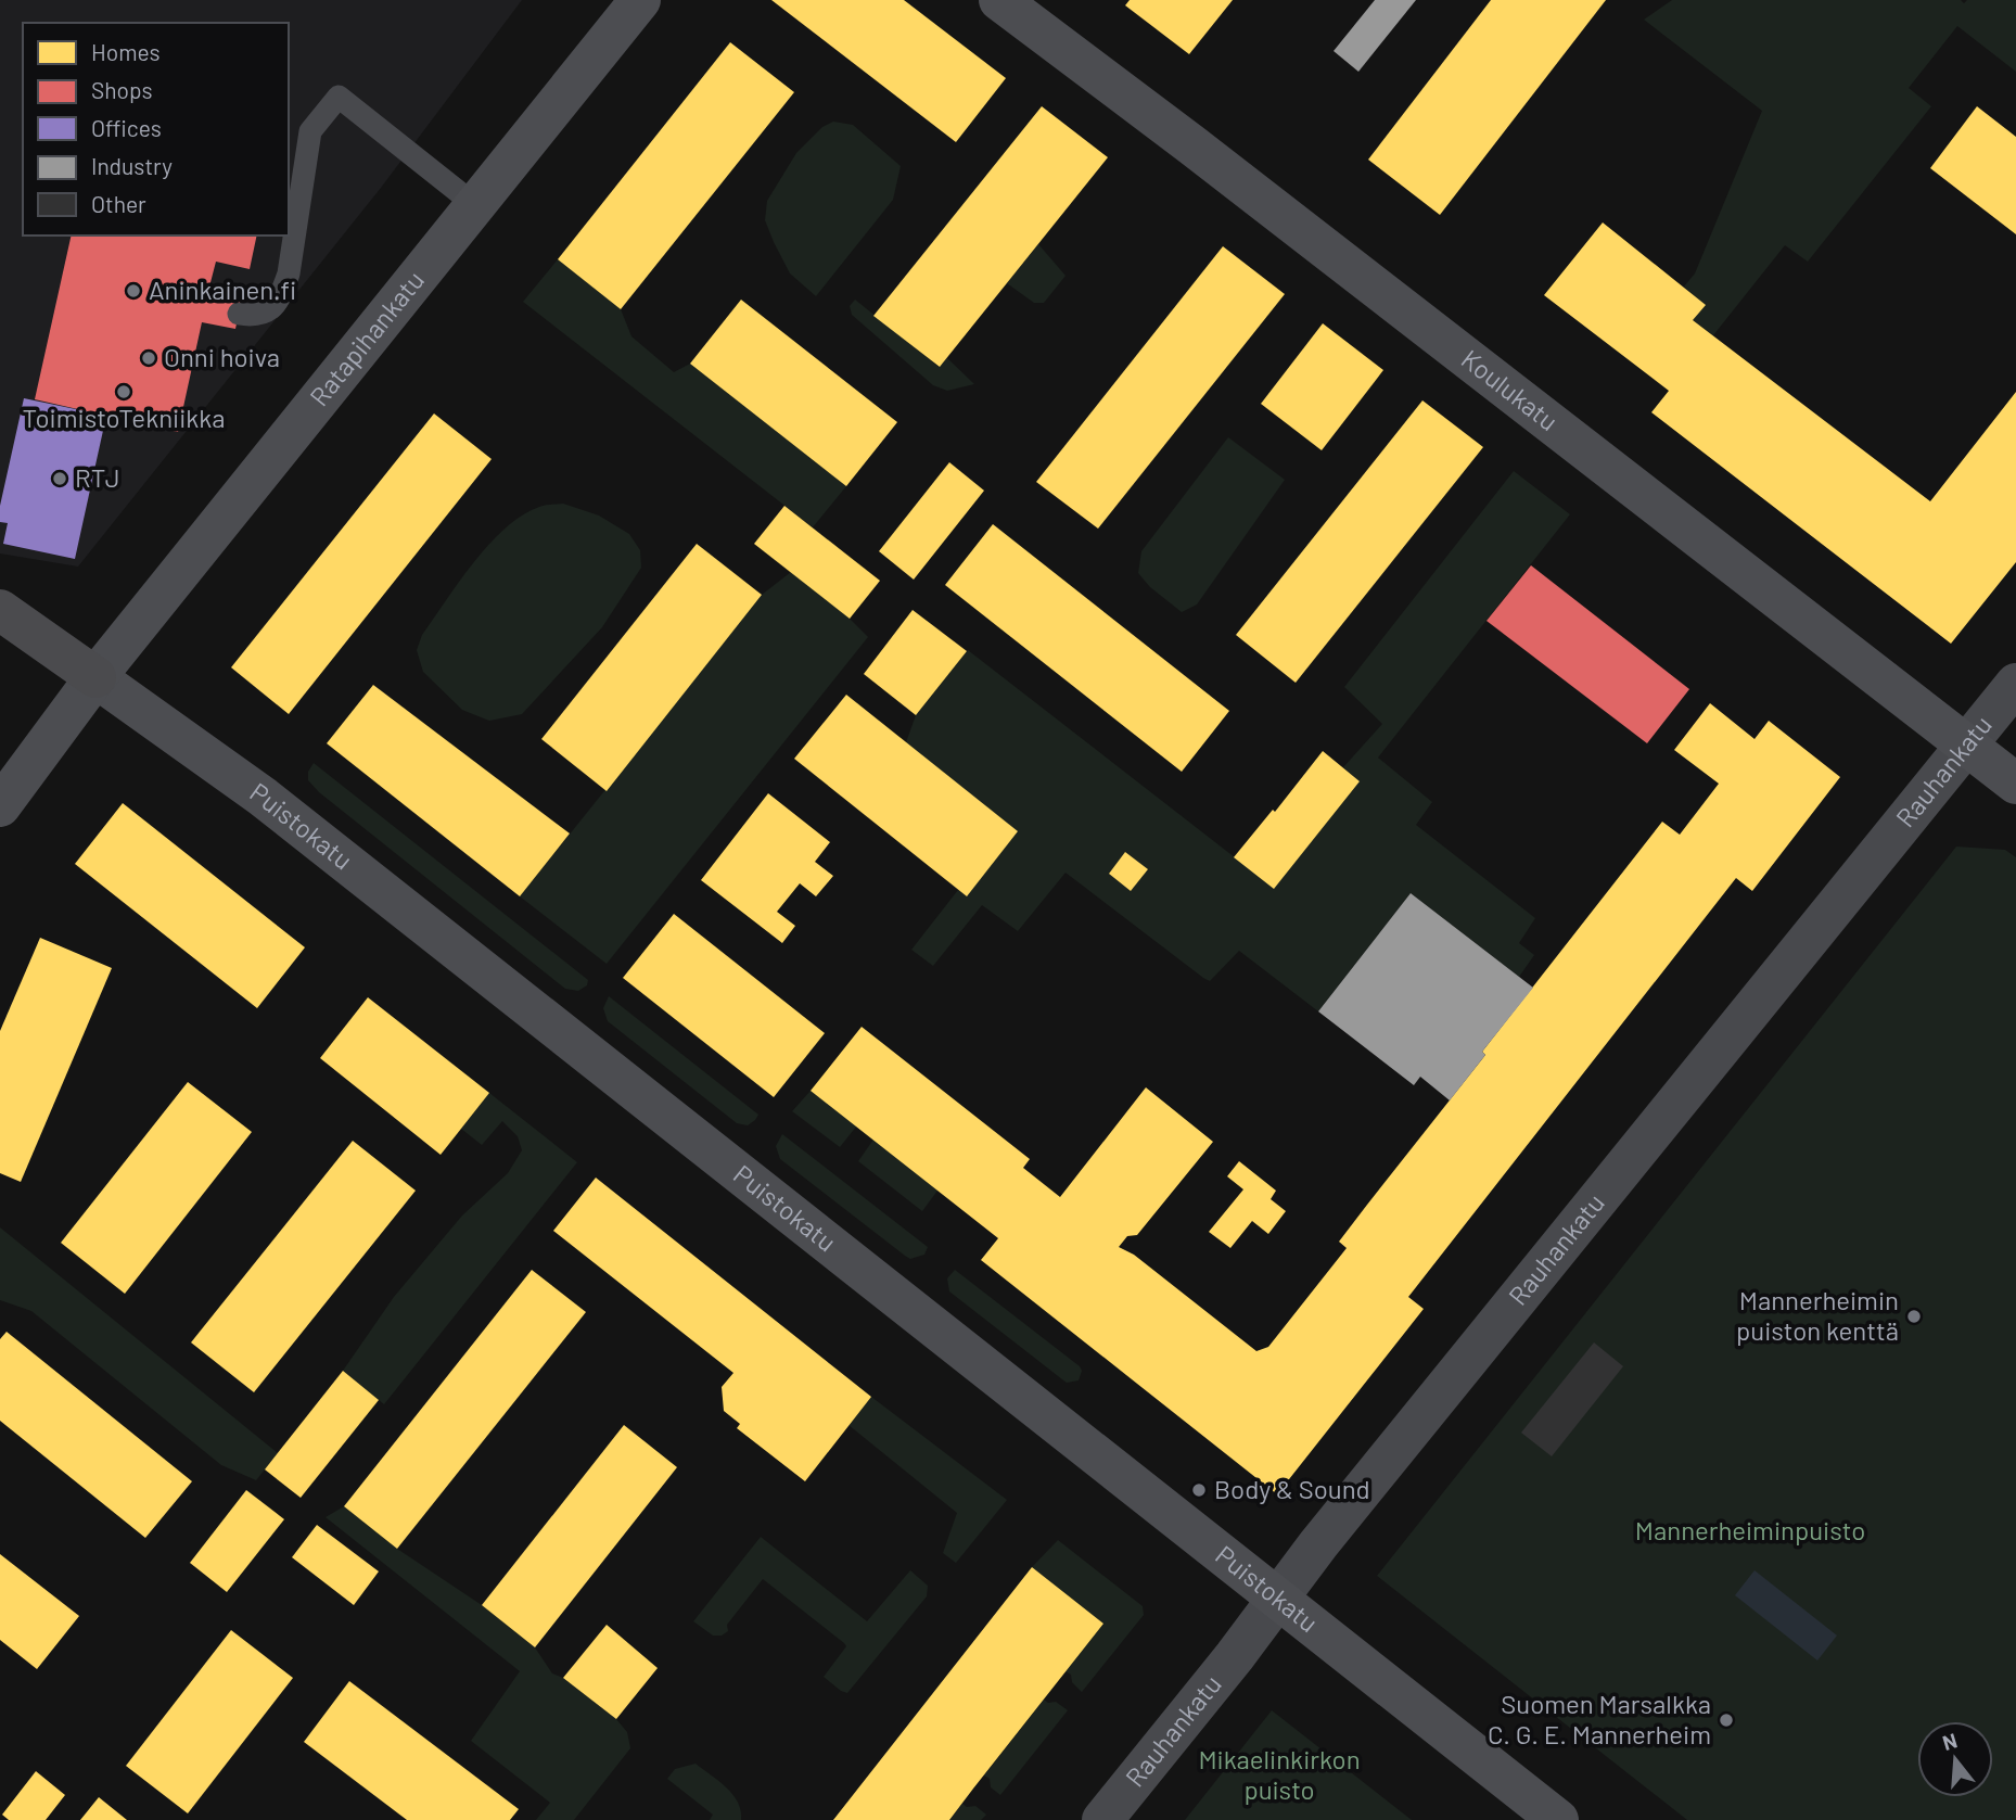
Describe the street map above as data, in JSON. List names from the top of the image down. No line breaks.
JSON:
{"streets":{"highway":["Puistokatu"],"main road":["Ratapihankatu","Koulukatu"],"street":["Rauhankatu"]},"crossings":[["Ratapihankatu","Puistokatu"],["Koulukatu","Rauhankatu"],["Rauhankatu","Puistokatu"]],"parks":["Mannerheiminpuisto","Mikaelinkirkon puisto"],"places":["Aninkainen.fi","Onni hoiva","ToimistoTekniikka","RTJ","Mannerheimin puiston kenttä","Body & Sound","Suomen Marsalkka C. G. E. Mannerheim"],"legend":["Homes","Shops","Offices","Industry","Other"],"north":"top"}
